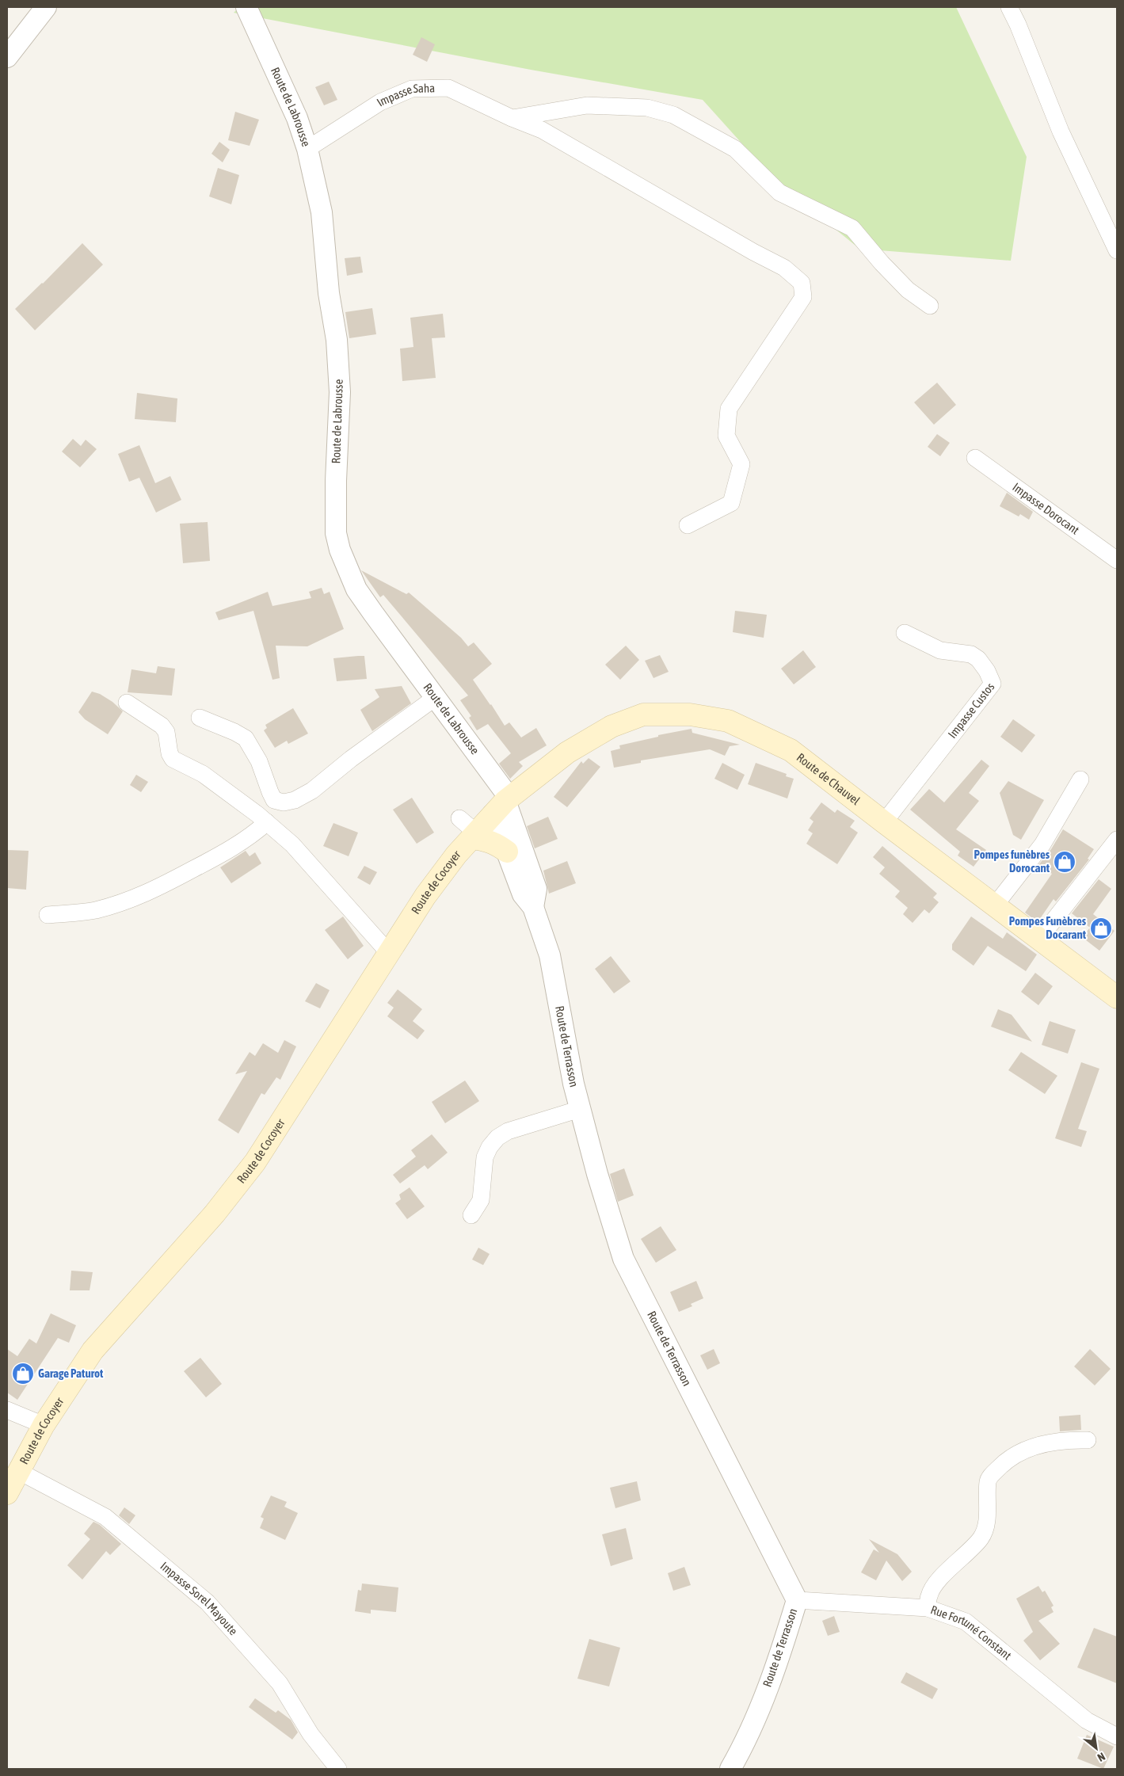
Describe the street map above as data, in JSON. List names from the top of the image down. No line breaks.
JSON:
{"streets":{"main road":["Route de Chauvel","Route de Cocoyer"],"street":["Impasse Saha","Route de Labrousse","Impasse Dorocant","Impasse Custos","Route de Terrasson","Impasse Sorel Mayoute","Rue Fortuné Constant"]},"crossings":[["Impasse Saha","Route de Labrousse"],["Route de Labrousse","Route de Chauvel"],["Route de Labrousse","Route de Cocoyer"],["Route de Labrousse","Route de Terrasson"],["Impasse Custos","Route de Chauvel"],["Route de Chauvel","Route de Cocoyer"],["Route de Chauvel","Route de Terrasson"],["Route de Cocoyer","Route de Terrasson"],["Route de Cocoyer","Impasse Sorel Mayoute"],["Route de Terrasson","Rue Fortuné Constant"]],"places":{"shop":["Pompes funèbres Dorocant","Pompes Funèbres Docarant","Garage Paturot"]},"north":"bottom right"}
